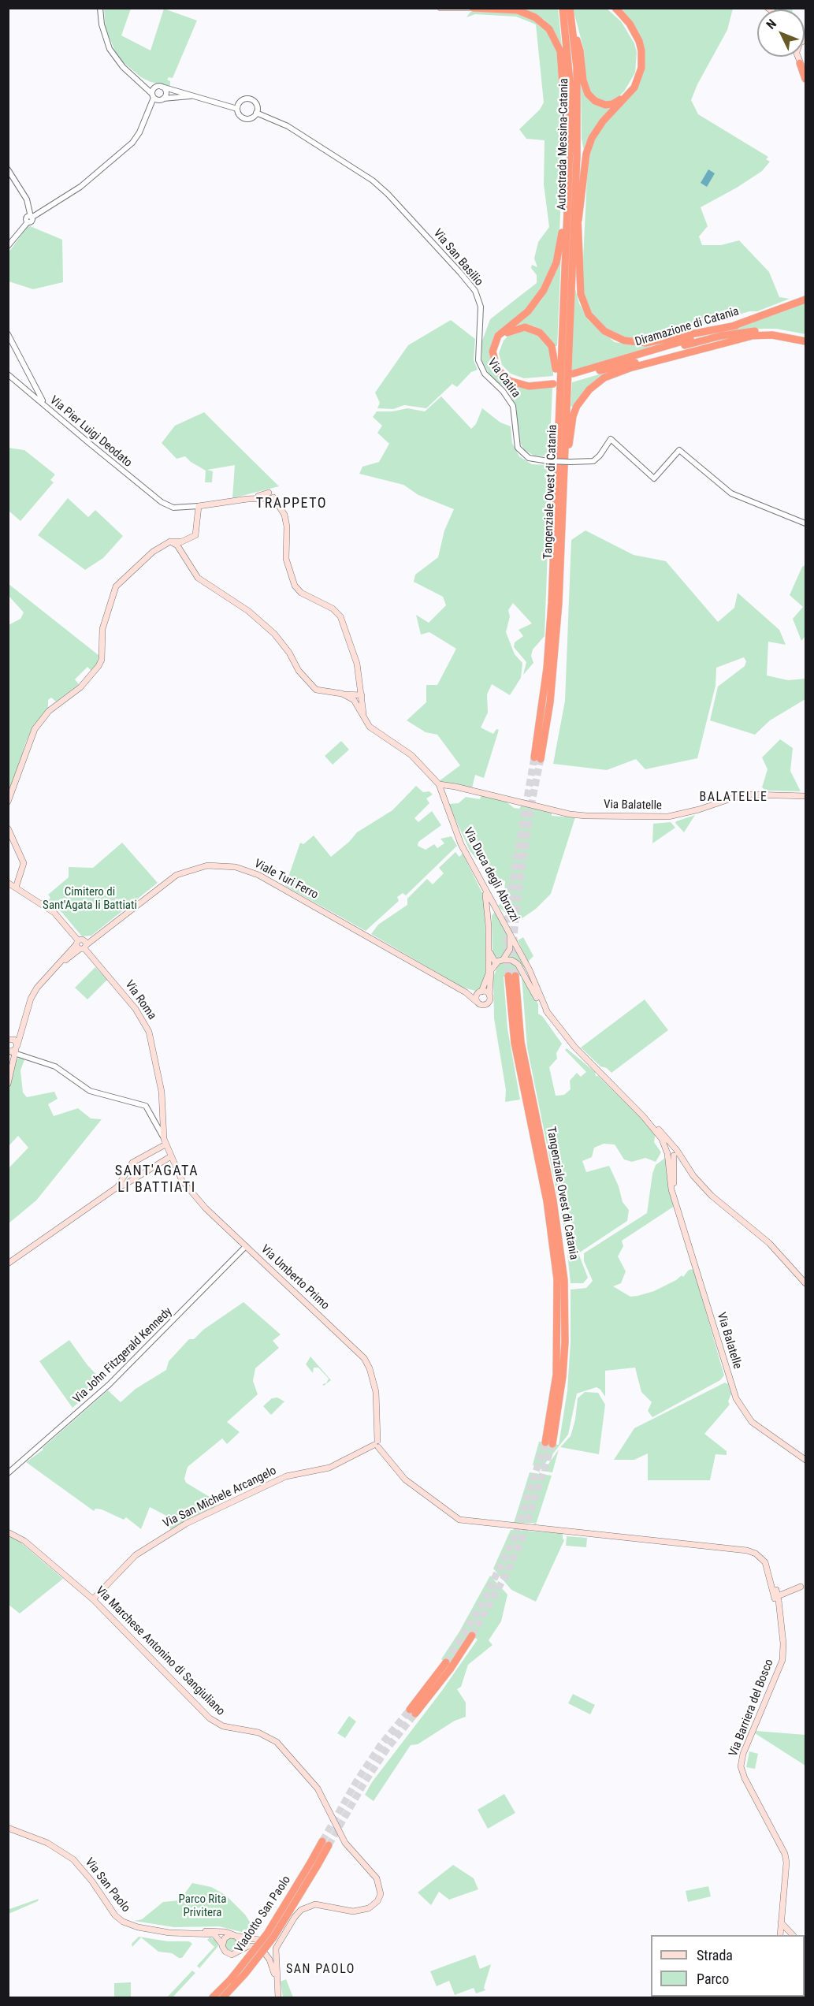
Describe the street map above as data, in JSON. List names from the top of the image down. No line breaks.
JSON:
{"streets":{"highway":["Autostrada Messina-Catania","Diramazione di Catania","Tangenziale Ovest di Catania","Viadotto San Paolo"],"main road":["Via Balatelle","Via Duca degli Abruzzi","Viale Turi Ferro","Via Roma","Via Umberto Primo","Via San Michele Arcangelo","Via Marchese Antonino di Sangiuliano","Via Barriera del Bosco","Via San Paolo"],"street":["Via San Basilio","Via Catira","Via Pier Luigi Deodato","Via John Fitzgerald Kennedy"]},"crossings":[["Autostrada Messina-Catania","Tangenziale Ovest di Catania"],["Via San Basilio","Via Catira"],["Via Balatelle","Via Duca degli Abruzzi"],["Viale Turi Ferro","Via Roma"],["Via Roma","Via Umberto Primo"],["Via Umberto Primo","Via John Fitzgerald Kennedy"],["Via Umberto Primo","Via San Michele Arcangelo"],["Via San Michele Arcangelo","Via Marchese Antonino di Sangiuliano"]],"districts":["TRAPPETO","BALATELLE","SANT'AGATA LI BATTIATI","SAN PAOLO"],"parks":["Cimitero di Sant'Agata li Battiati","Parco Rita Privitera"],"legend":["Strada","Parco"],"north":"top left"}
